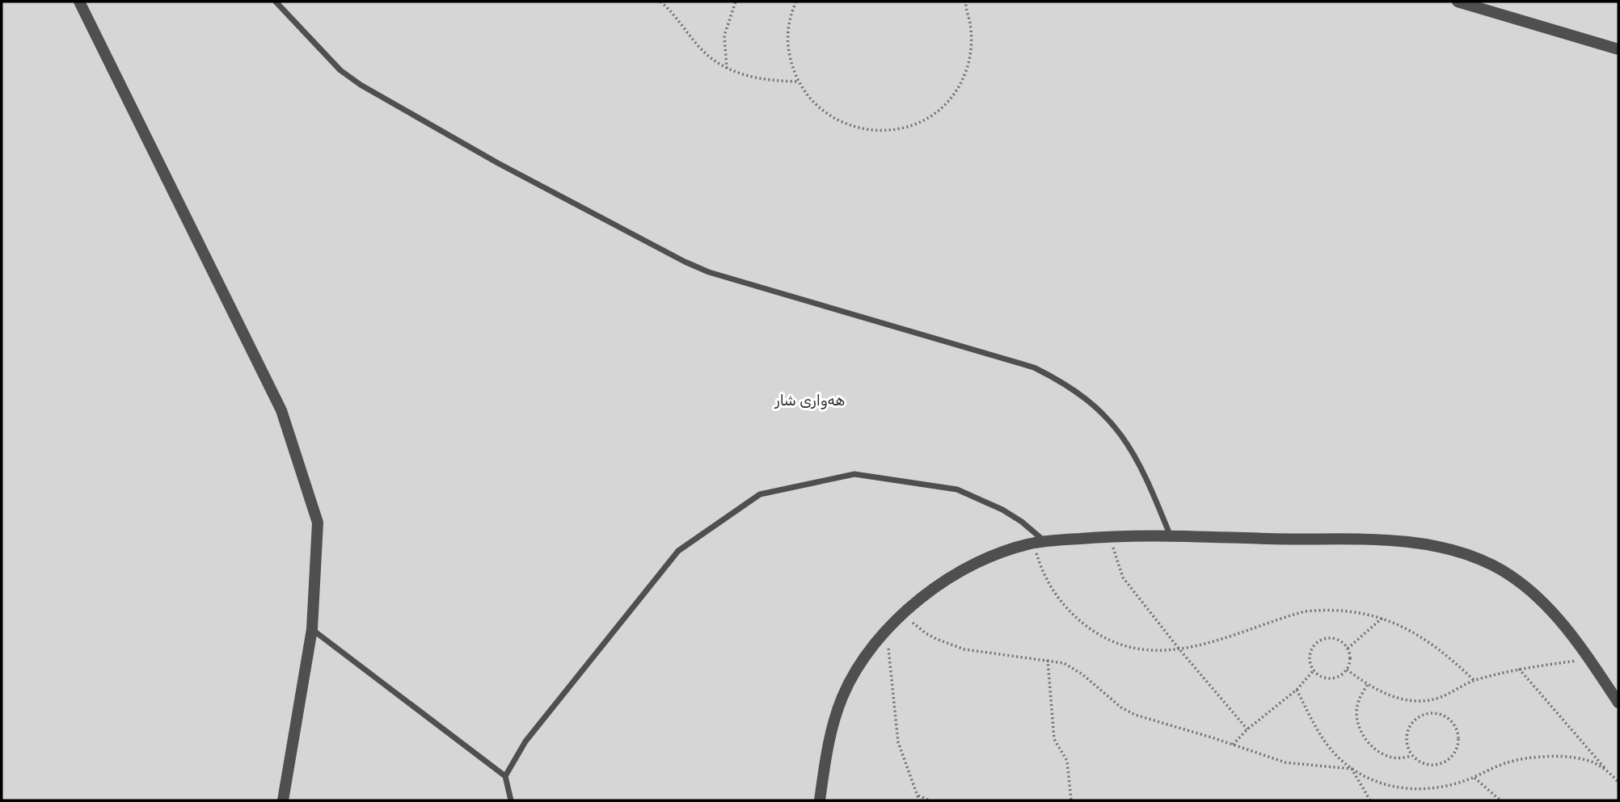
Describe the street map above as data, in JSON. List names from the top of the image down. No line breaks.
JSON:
{"parks":["هەواری شار"]}
